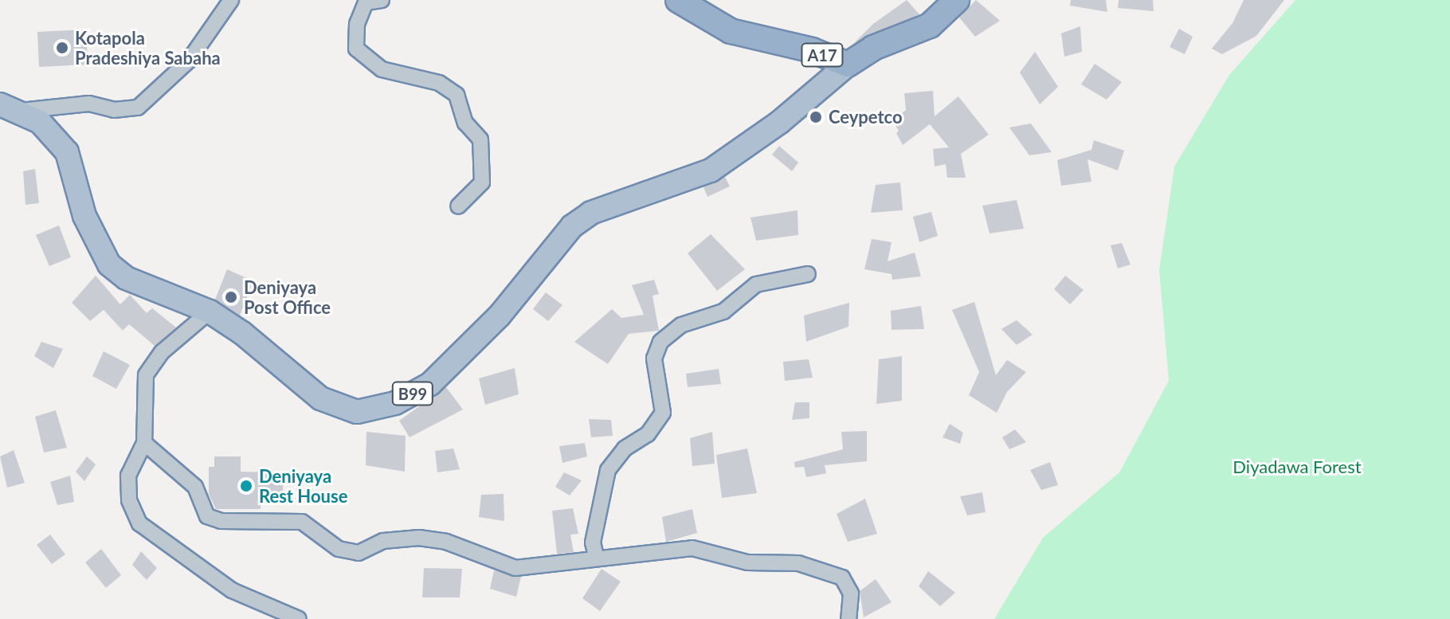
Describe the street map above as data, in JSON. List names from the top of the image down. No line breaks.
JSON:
{"streets":{"highway":["A17"],"main road":["B99"]},"crossings":[["A17","B99"]],"parks":["Diyadawa Forest"],"places":["Kotapola Pradeshiya Sabaha","Ceypetco","Deniyaya Post Office","Deniyaya Rest House"]}
